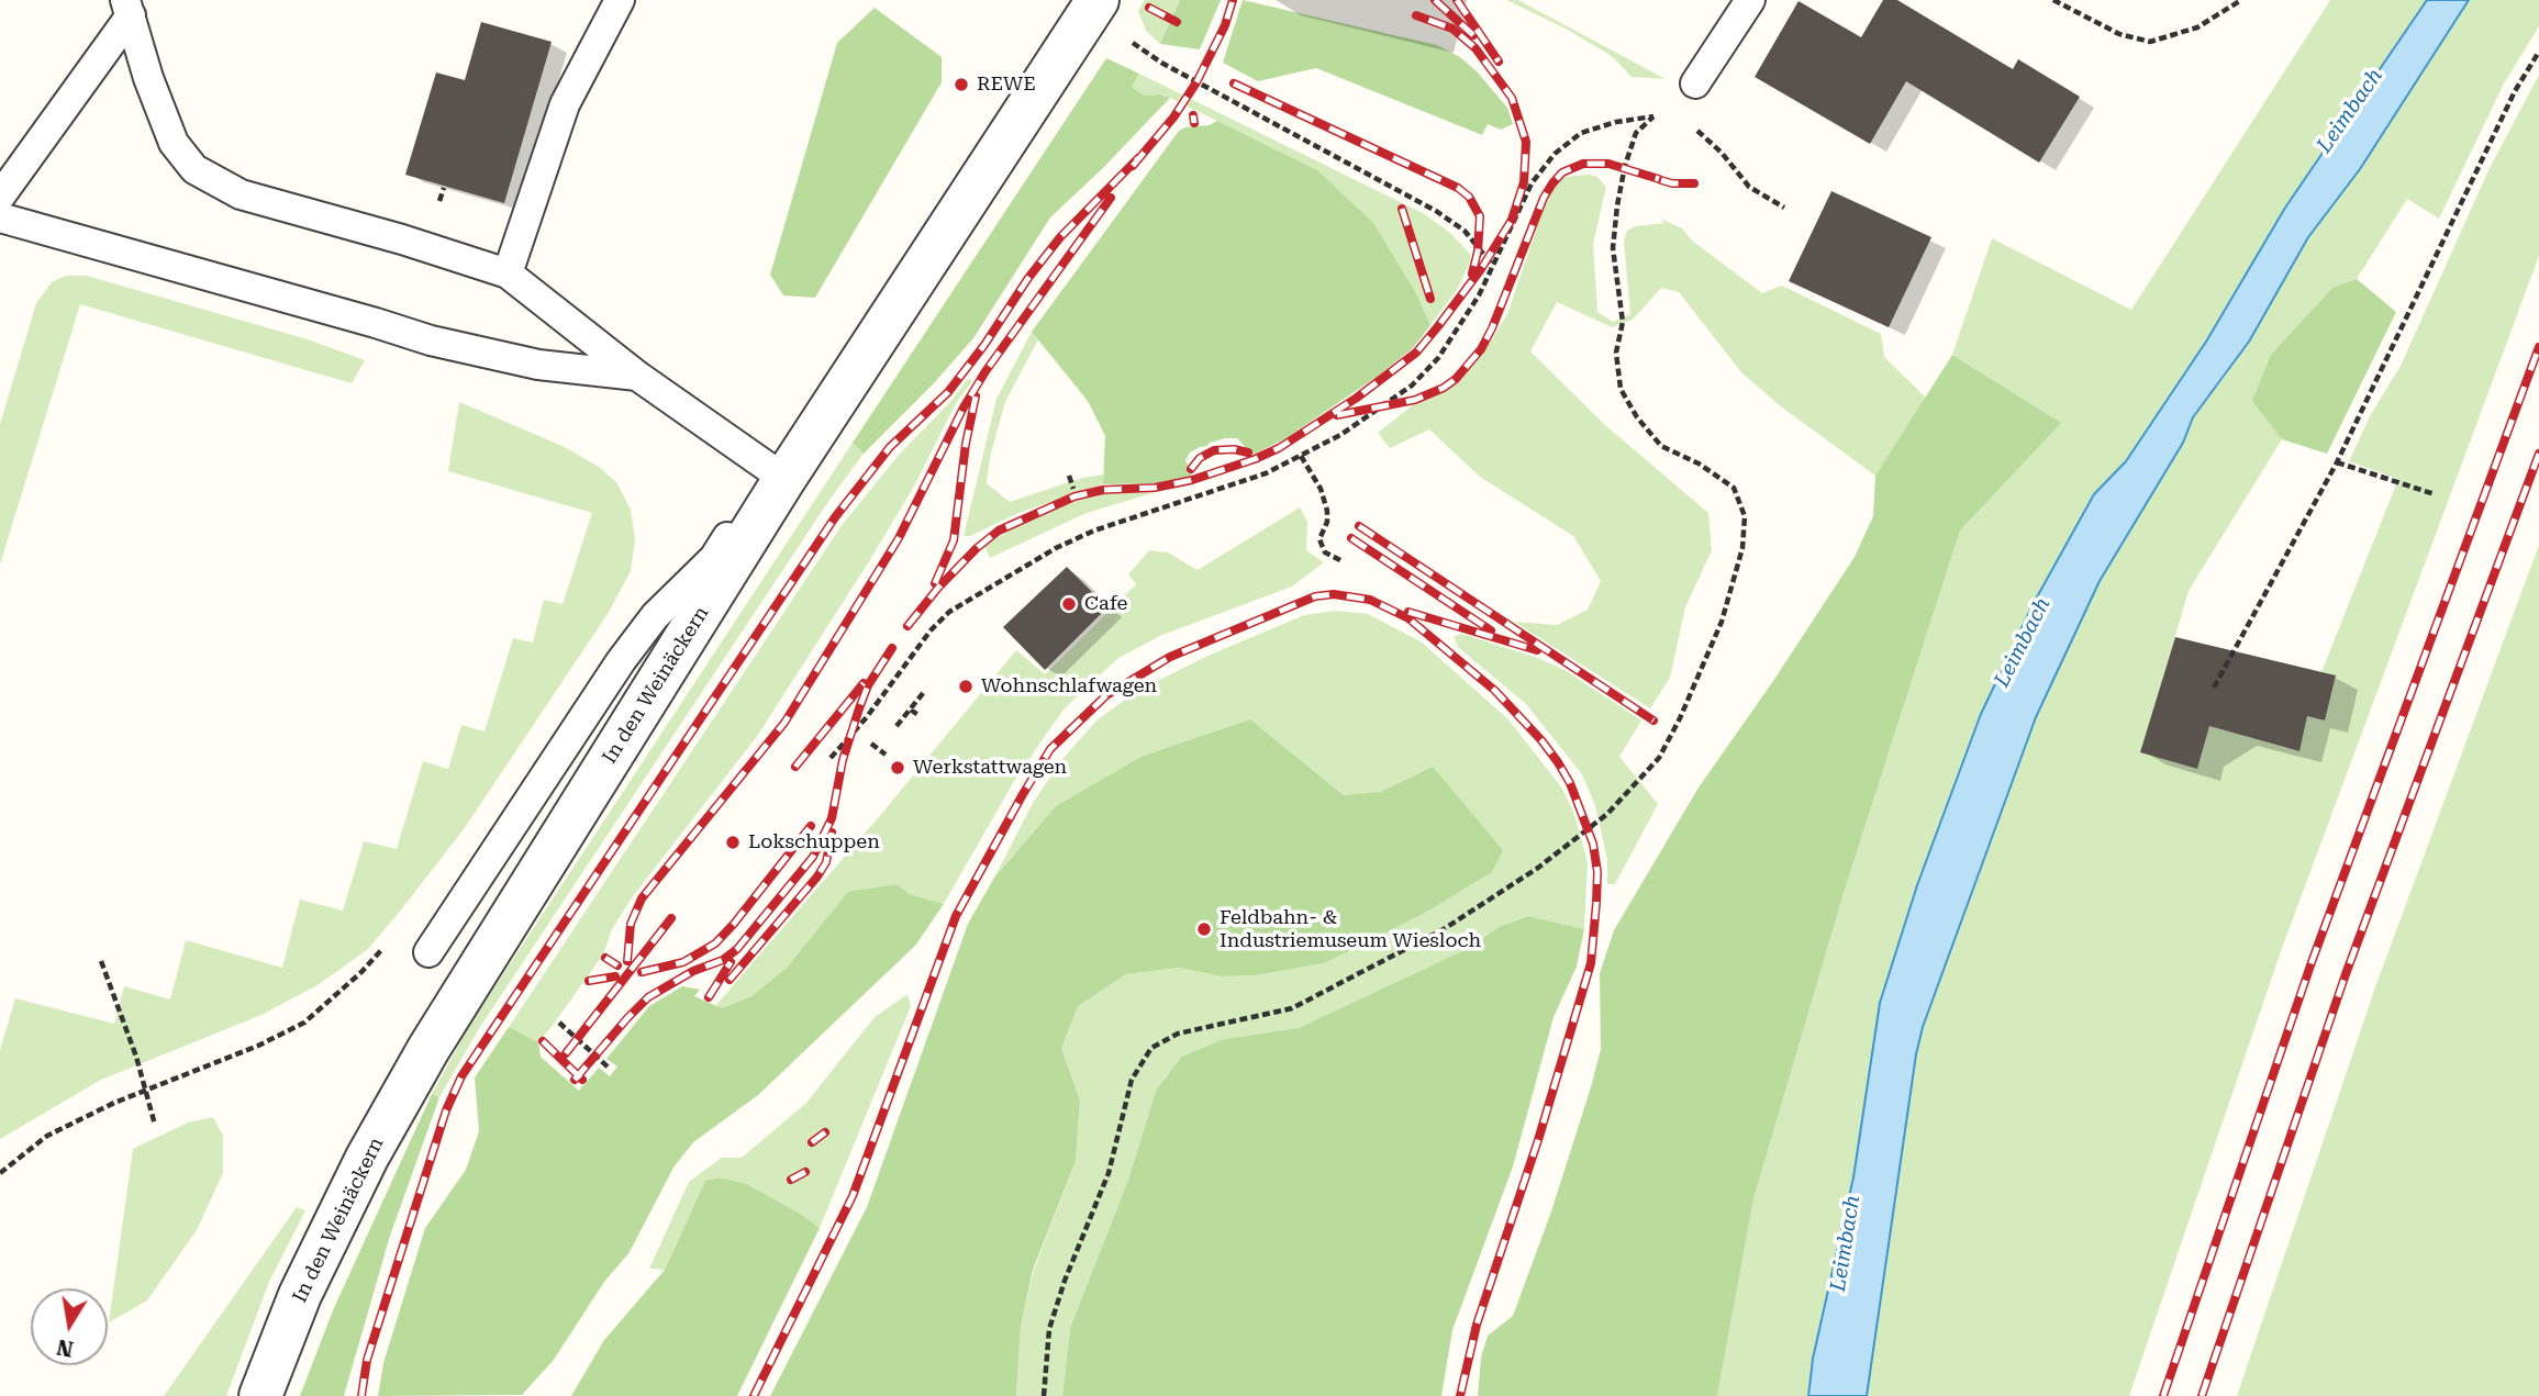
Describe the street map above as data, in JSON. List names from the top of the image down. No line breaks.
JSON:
{"streets":{"street":["In den Weinäckern"]},"water":["Leimbach"],"places":["REWE","Cafe","Wohnschlafwagen","Werkstattwagen","Lokschuppen","Feldbahn- & Industriemuseum Wiesloch"],"north":"bottom"}
